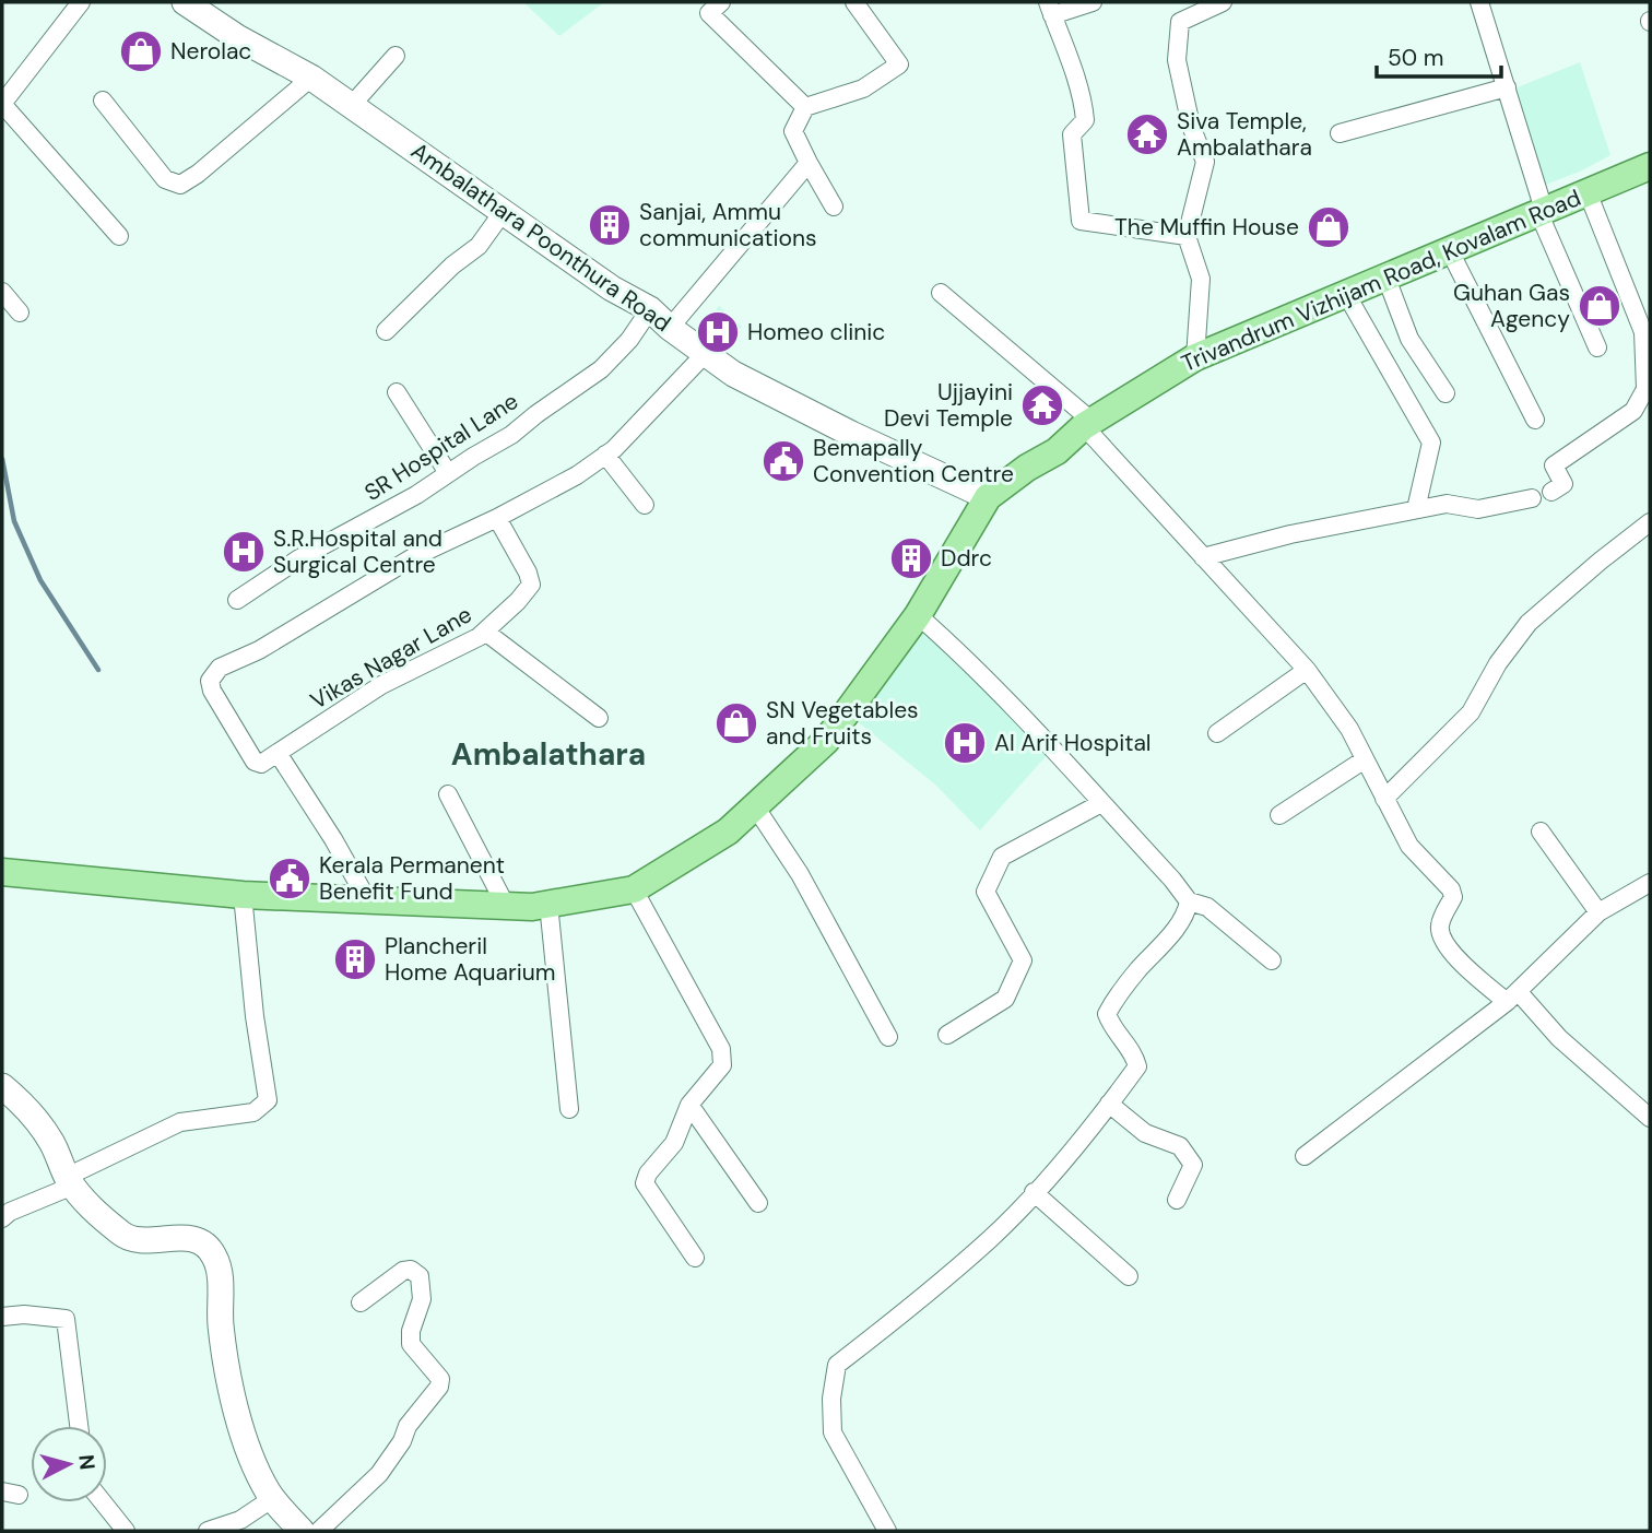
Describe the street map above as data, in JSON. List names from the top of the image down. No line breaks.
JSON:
{"streets":{"main road":["Ambalathara Poonthura Road","Trivandrum Vizhijam Road, Kovalam Road"],"street":["SR Hospital Lane","Vikas Nagar Lane"]},"crossings":[["Ambalathara Poonthura Road","Trivandrum Vizhijam Road, Kovalam Road"],["Ambalathara Poonthura Road","SR Hospital Lane"]],"districts":["Ambalathara"],"places":{"shop":["Nerolac","The Muffin House","Guhan Gas Agency","SN Vegetables and Fruits"],"temple":["Siva Temple, Ambalathara","Ujjayini Devi Temple"],"building":["Sanjai, Ammu communications","Ddrc","Plancheril Home Aquarium"],"hospital":["Homeo clinic","S.R.Hospital and Surgical Centre","Al Arif Hospital"],"public building":["Bemapally Convention Centre","Kerala Permanent Benefit Fund"]},"scale_bar":"50 m","north":"right"}
